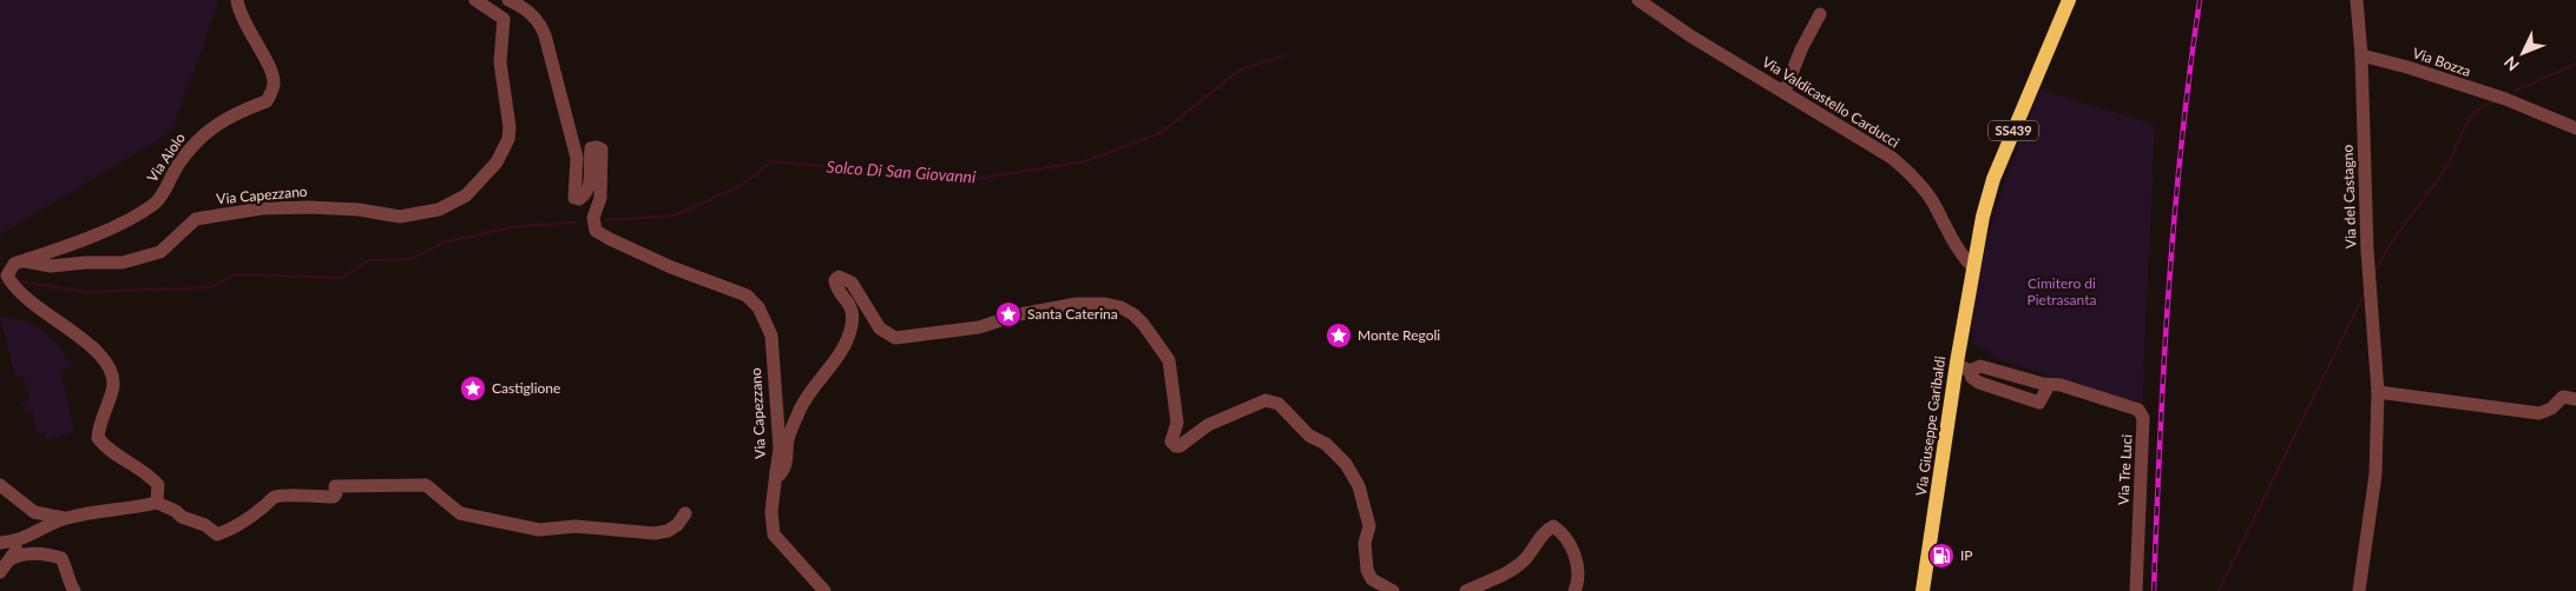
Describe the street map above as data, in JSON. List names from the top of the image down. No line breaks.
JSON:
{"streets":{"main road":["SS439","Via Giuseppe Garibaldi"],"street":["Via Bozza","Via Valdicastello Carducci","Via Aiolo","Via Capezzano","Via del Castagno","Via Tre Luci"]},"crossings":[["Via Bozza","Via del Castagno"],["Via Valdicastello Carducci","SS439"],["Via Valdicastello Carducci","Via Giuseppe Garibaldi"],["SS439","Via Giuseppe Garibaldi"],["Via Aiolo","Via Capezzano"],["Via Giuseppe Garibaldi","Via Tre Luci"]],"water":["Solco Di San Giovanni"],"parks":["Cimitero di Pietrasanta"],"places":{"place":["Santa Caterina","Monte Regoli","Castiglione"],"fuel station":["IP"]},"north":"bottom left"}
